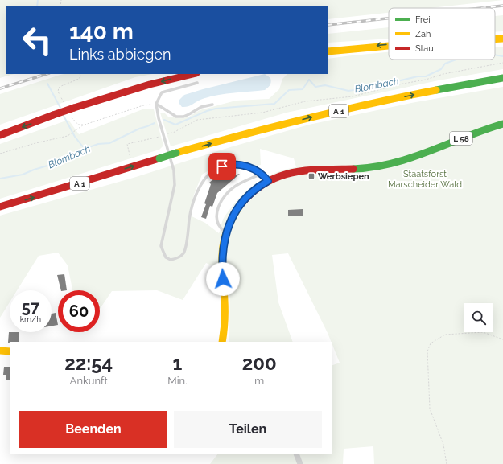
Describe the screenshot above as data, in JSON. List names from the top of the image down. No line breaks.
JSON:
{"streets":{"main road":["A 1","L 58"]},"water":["Blombach"],"parks":["Staatsforst Marscheider Wald"],"places":{"transit":["Werbsiepen"]},"legend":["Frei","Zäh","Stau"],"page":{"turn":["140 m","Links abbiegen"],"speed":"57 km/h","limit":"60","eta":["22:54","Ankunft","1","Min.","200","m"],"buttons":["Beenden","Teilen"]}}
